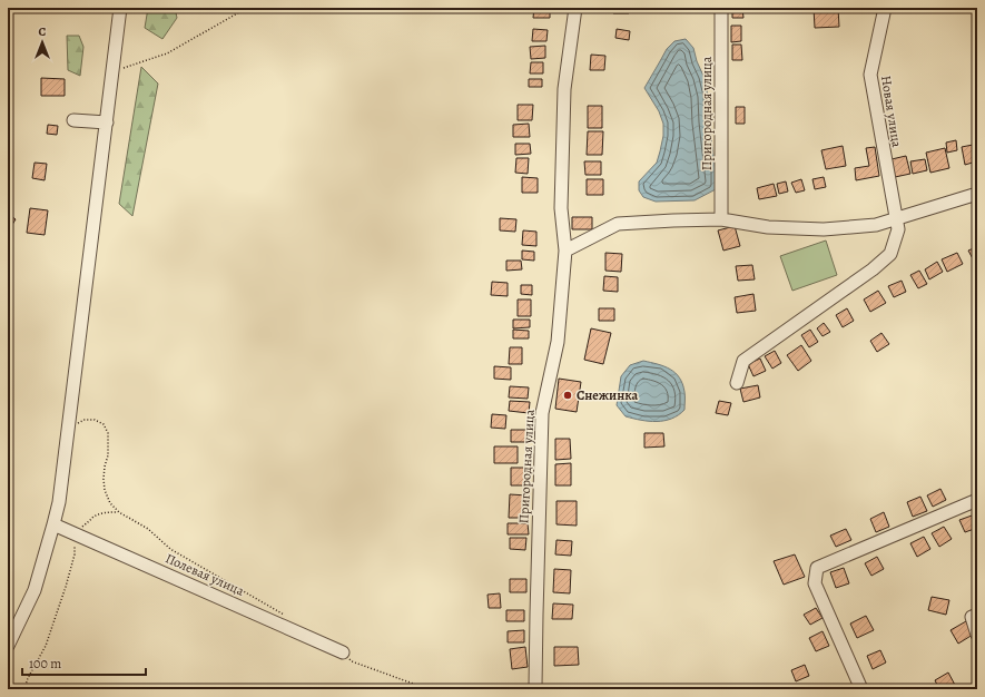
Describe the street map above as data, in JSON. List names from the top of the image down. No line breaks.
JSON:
{"streets":{"street":["Новая улица","Пригородная улица","Полевая улица"]},"places":["Снежинка"],"scale_bar":"100 m","north":"top"}
